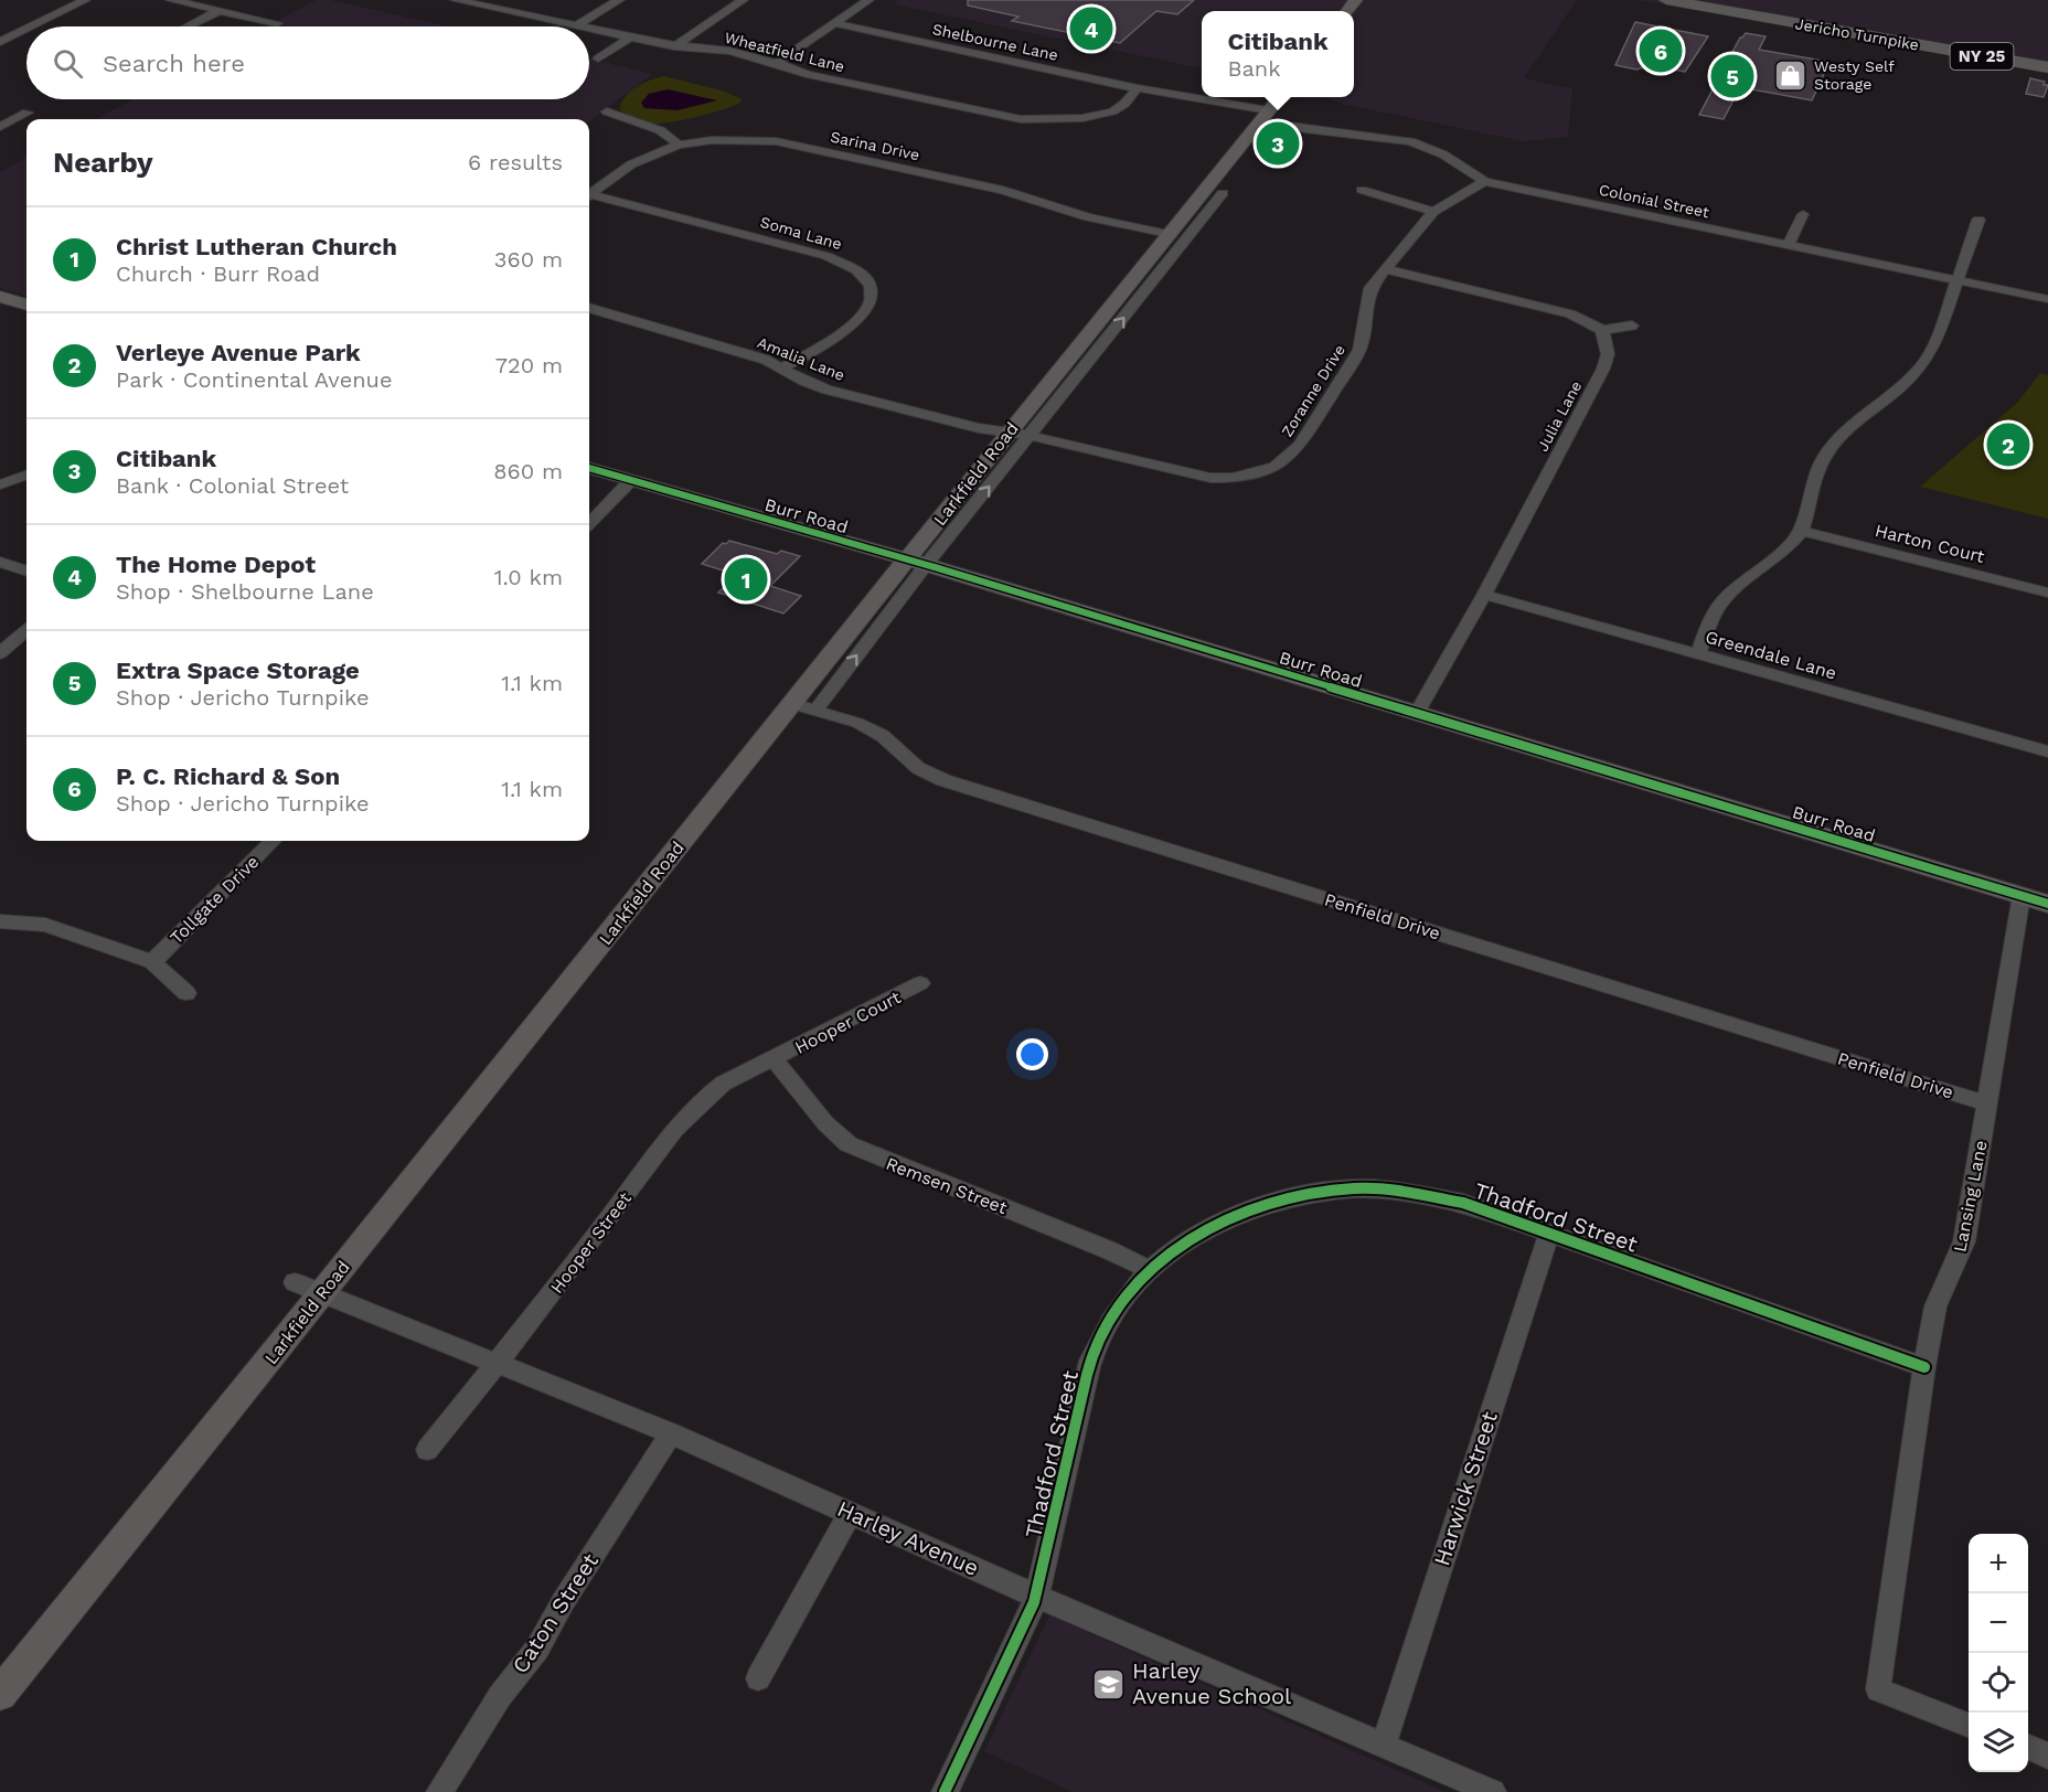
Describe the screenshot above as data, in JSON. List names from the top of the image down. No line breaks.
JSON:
{"streets":{"main road":["Jericho Turnpike","NY 25","Larkfield Road","Burr Road"],"street":["Shelbourne Lane","Wheatfield Lane","Sarina Drive","Colonial Street","Soma Lane","Amalia Lane","Zoranne Drive","Julia Lane","Harton Court","Greendale Lane","Tollgate Drive","Penfield Drive","Hooper Court","Remsen Street","Lansing Lane","Thadford Street","Hooper Street","Harwick Street","Harley Avenue","Caton Street"]},"crossings":[["Shelbourne Lane","Wheatfield Lane"],["Shelbourne Lane","Colonial Street"],["Shelbourne Lane","Larkfield Road"],["Sarina Drive","Larkfield Road"],["Colonial Street","Zoranne Drive"],["Colonial Street","Larkfield Road"],["Soma Lane","Amalia Lane"],["Amalia Lane","Zoranne Drive"],["Amalia Lane","Larkfield Road"],["Zoranne Drive","Larkfield Road"],["Julia Lane","Burr Road"],["Julia Lane","Greendale Lane"],["Larkfield Road","Burr Road"],["Larkfield Road","Penfield Drive"],["Larkfield Road","Harley Avenue"],["Burr Road","Lansing Lane"],["Penfield Drive","Lansing Lane"],["Hooper Court","Remsen Street"],["Hooper Court","Hooper Street"],["Remsen Street","Thadford Street"],["Remsen Street","Hooper Street"],["Lansing Lane","Thadford Street"],["Thadford Street","Harwick Street"],["Thadford Street","Harley Avenue"],["Hooper Street","Harley Avenue"],["Harwick Street","Harley Avenue"],["Harley Avenue","Caton Street"]],"places":{"shop":["Westy Self Storage"],"school or university":["Harley Avenue School"]},"page":{"pins":["4","6","5","3","2","1"],"popup":["Citibank","Bank"],"search":"Search here","heading":["Nearby","6 results"],"list":[{"mark":"1","name":"Christ Lutheran Church","note":"Church · Burr Road","value":"360 m"},{"mark":"2","name":"Verleye Avenue Park","note":"Park · Continental Avenue","value":"720 m"},{"mark":"3","name":"Citibank","note":"Bank · Colonial Street","value":"860 m"},{"mark":"4","name":"The Home Depot","note":"Shop · Shelbourne Lane","value":"1.0 km"},{"mark":"5","name":"Extra Space Storage","note":"Shop · Jericho Turnpike","value":"1.1 km"},{"mark":"6","name":"P. C. Richard & Son","note":"Shop · Jericho Turnpike","value":"1.1 km"}],"map_buttons":["+","−"]}}
